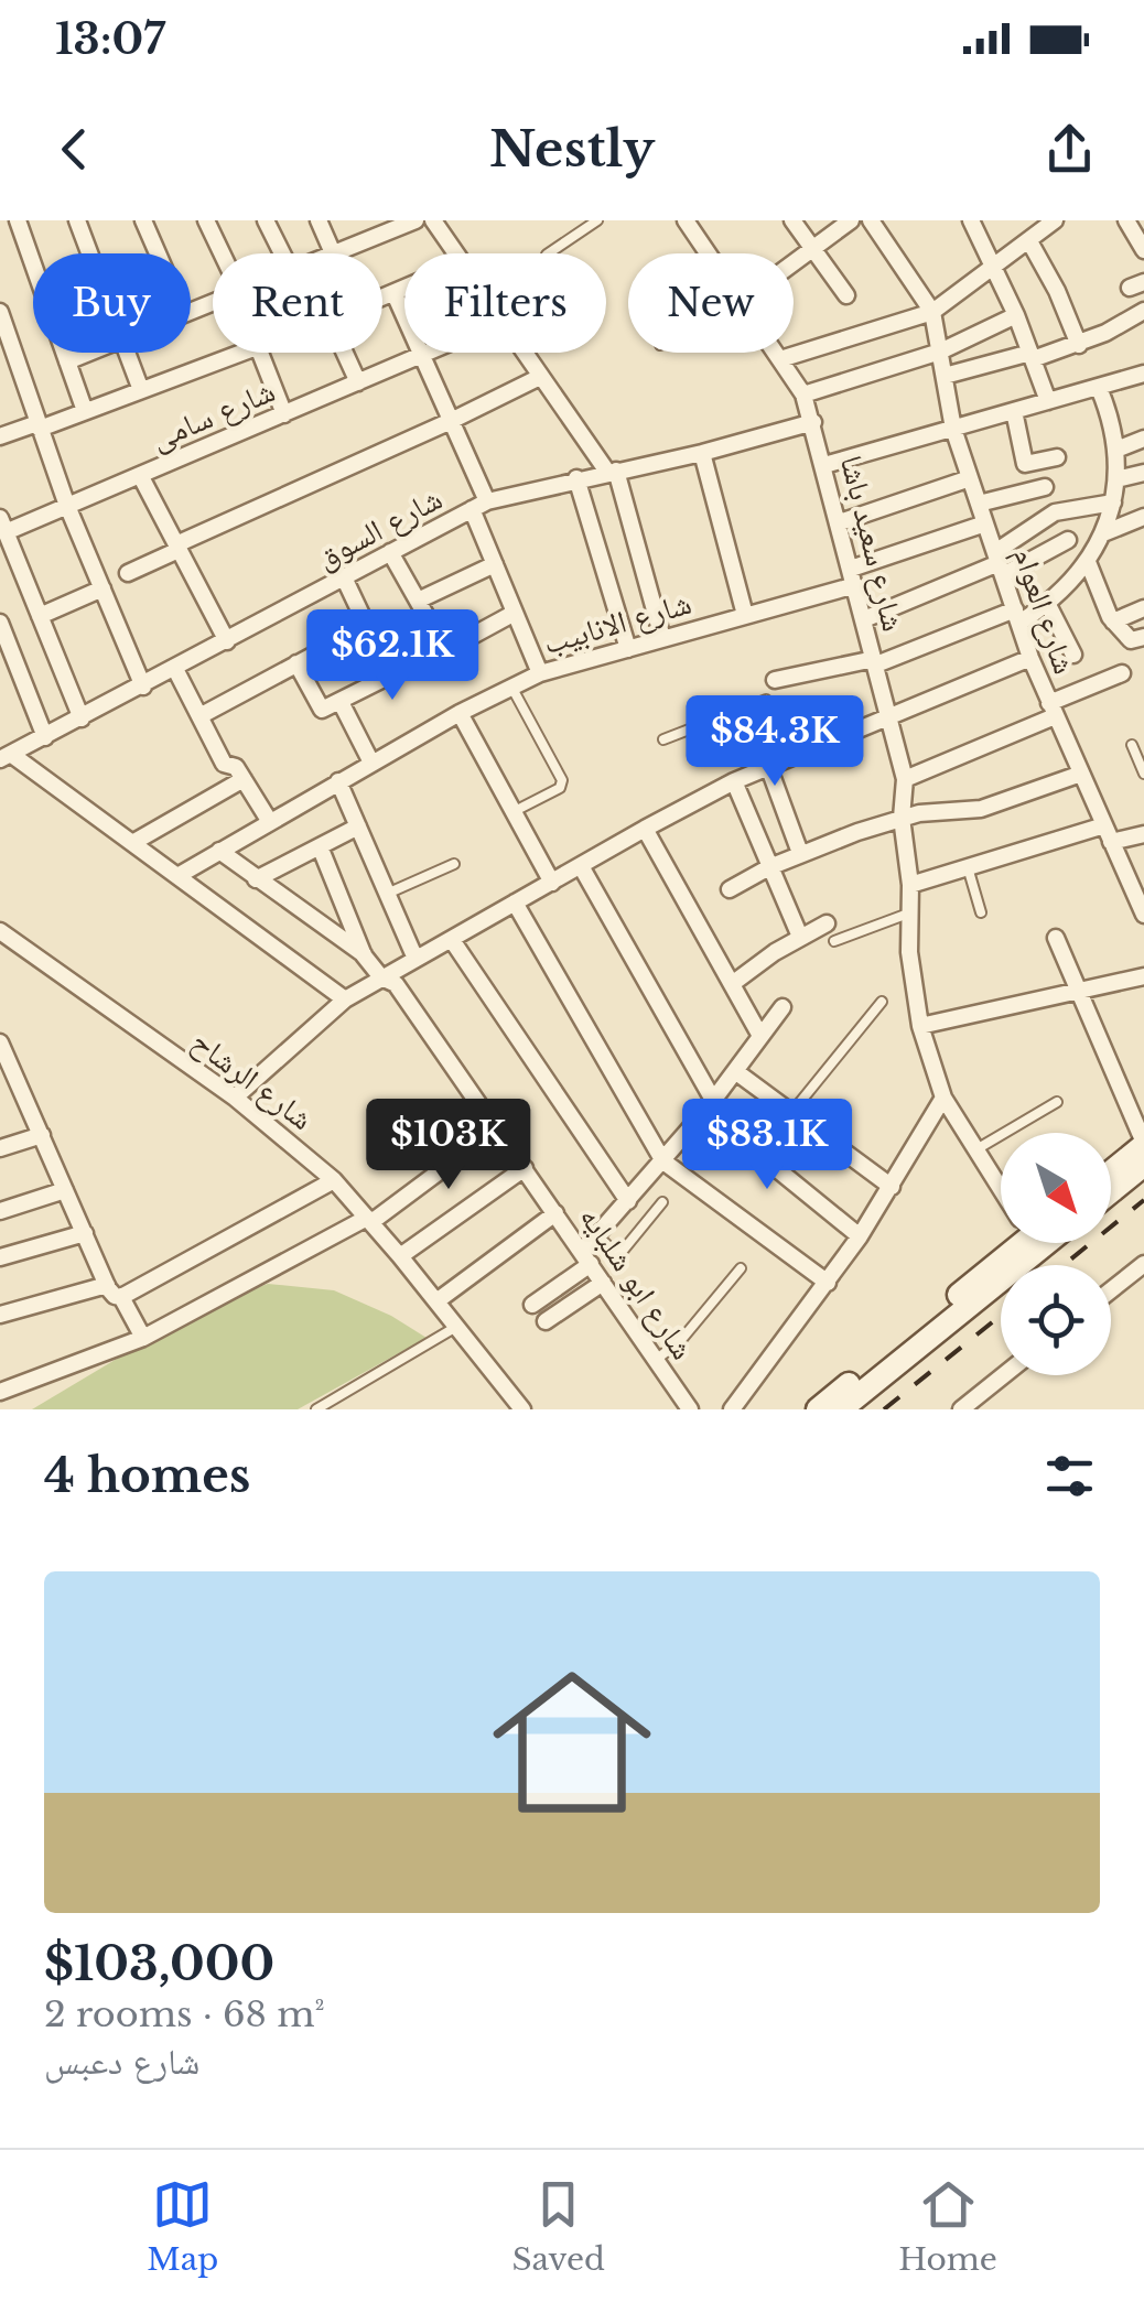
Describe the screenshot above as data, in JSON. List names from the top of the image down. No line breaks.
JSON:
{"streets":{"street":["شارع سامى","شارع السوق","شارع سعيد باشا","شارع العوام","شارع الانابيب","شارع الرشاح","شارع ابو شلبايه"]},"crossings":[["شارع السوق","شارع سعيد باشا"],["شارع سعيد باشا","شارع الانابيب"],["شارع العوام","شارع الانابيب"]],"north":"bottom right","page":{"status":"13:07","header":"Nestly","chip":["Buy","Rent","Filters","New"],"price":["$62.1K","$84.3K","$103K","$83.1K"],"heading":"4 homes","list":[{"name":"$103,000","note":"2 rooms · 68 m² · شارع دعبس"}],"tabs":["Map","Saved","Home"]}}
